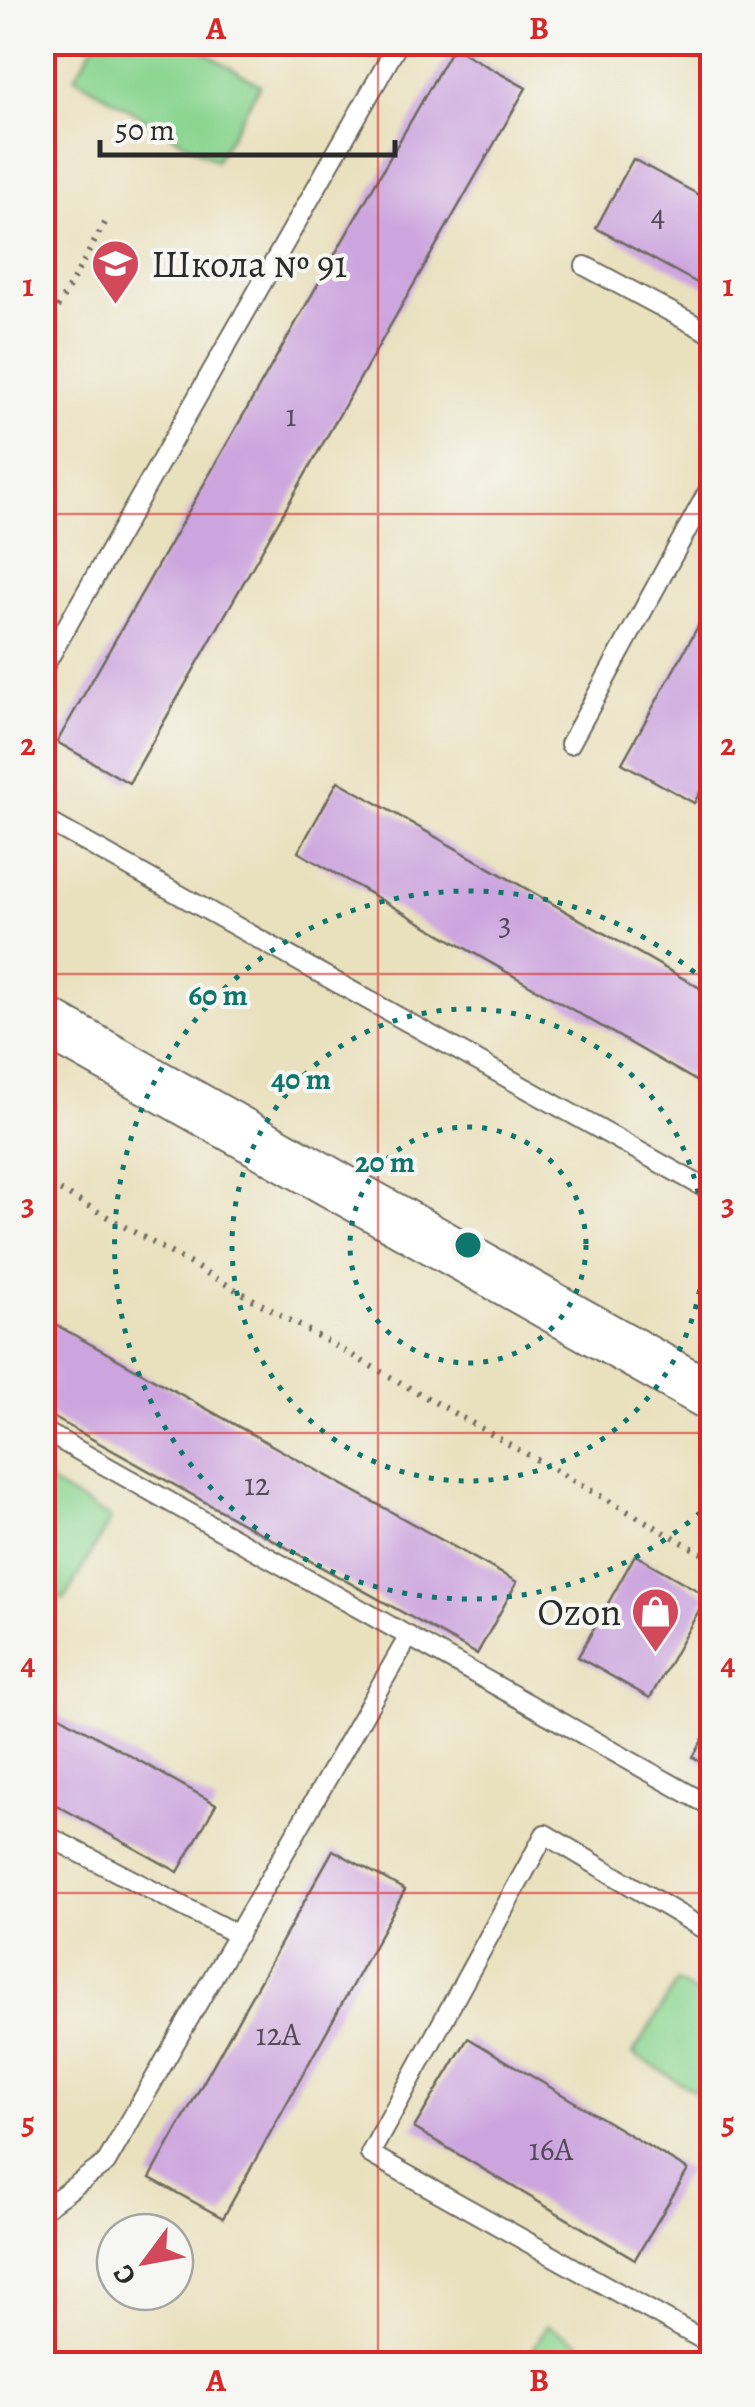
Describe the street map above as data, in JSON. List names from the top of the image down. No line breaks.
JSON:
{"places":{"school or university":["Школа № 91"],"shop":["Ozon"]},"house_numbers":["4","1","3","12","12А","16А"],"scale_bar":"50 m","north":"bottom left","grid":{"columns":["A","B"],"rows":["1","2","3","4","5"]},"rings":["60 m","40 m","20 m"]}
